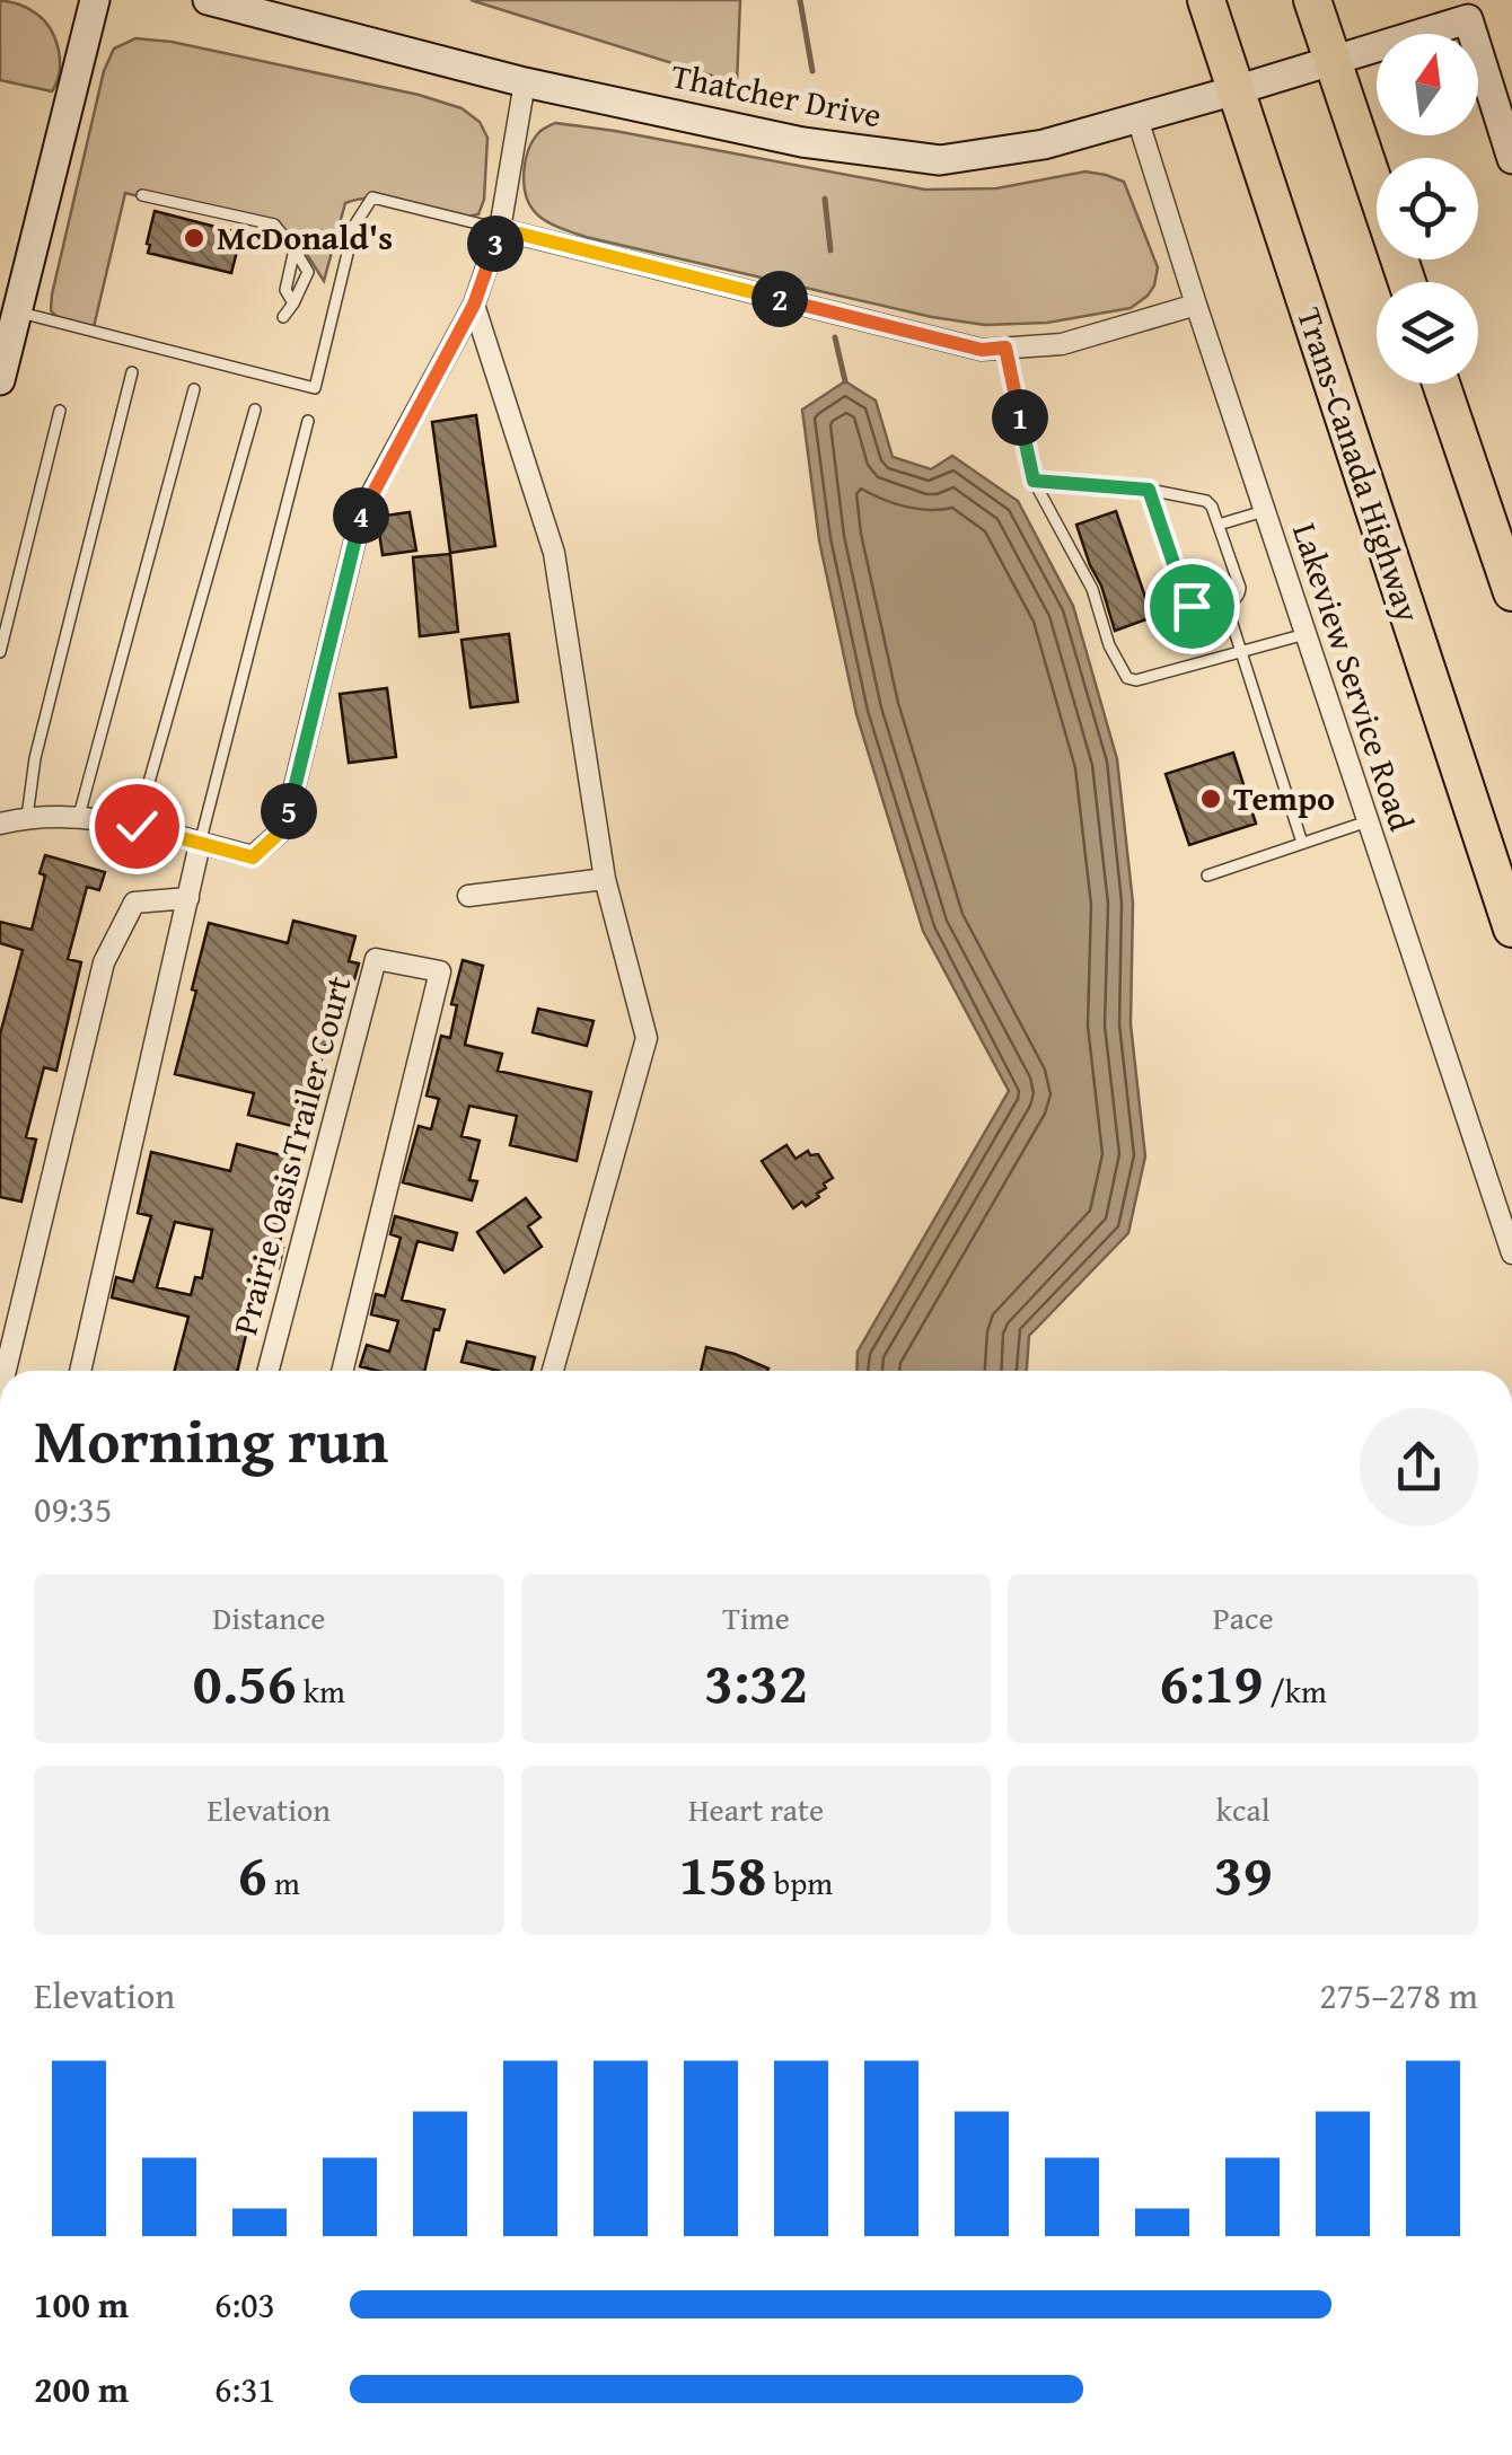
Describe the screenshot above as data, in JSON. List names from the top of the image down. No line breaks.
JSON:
{"streets":{"highway":["Trans-Canada Highway"],"main road":["Thatcher Drive"],"street":["Lakeview Service Road","Prairie Oasis Trailer Court"]},"crossings":[["Thatcher Drive","Trans-Canada Highway"],["Thatcher Drive","Lakeview Service Road"]],"places":["McDonald's","Tempo"],"north":"top","page":{"pins":["3","2","1","4","5"],"heading":["Morning run","09:35"],"stats":[["Distance","0.56 km"],["Time","3:32"],["Pace","6:19 /km"],["Elevation","6 m"],["Heart rate","158 bpm"],["kcal","39"]],"chart":["Elevation","275–278 m"],"list":[{"name":"100 m","note":"6:03"},{"name":"200 m","note":"6:31"}]}}
